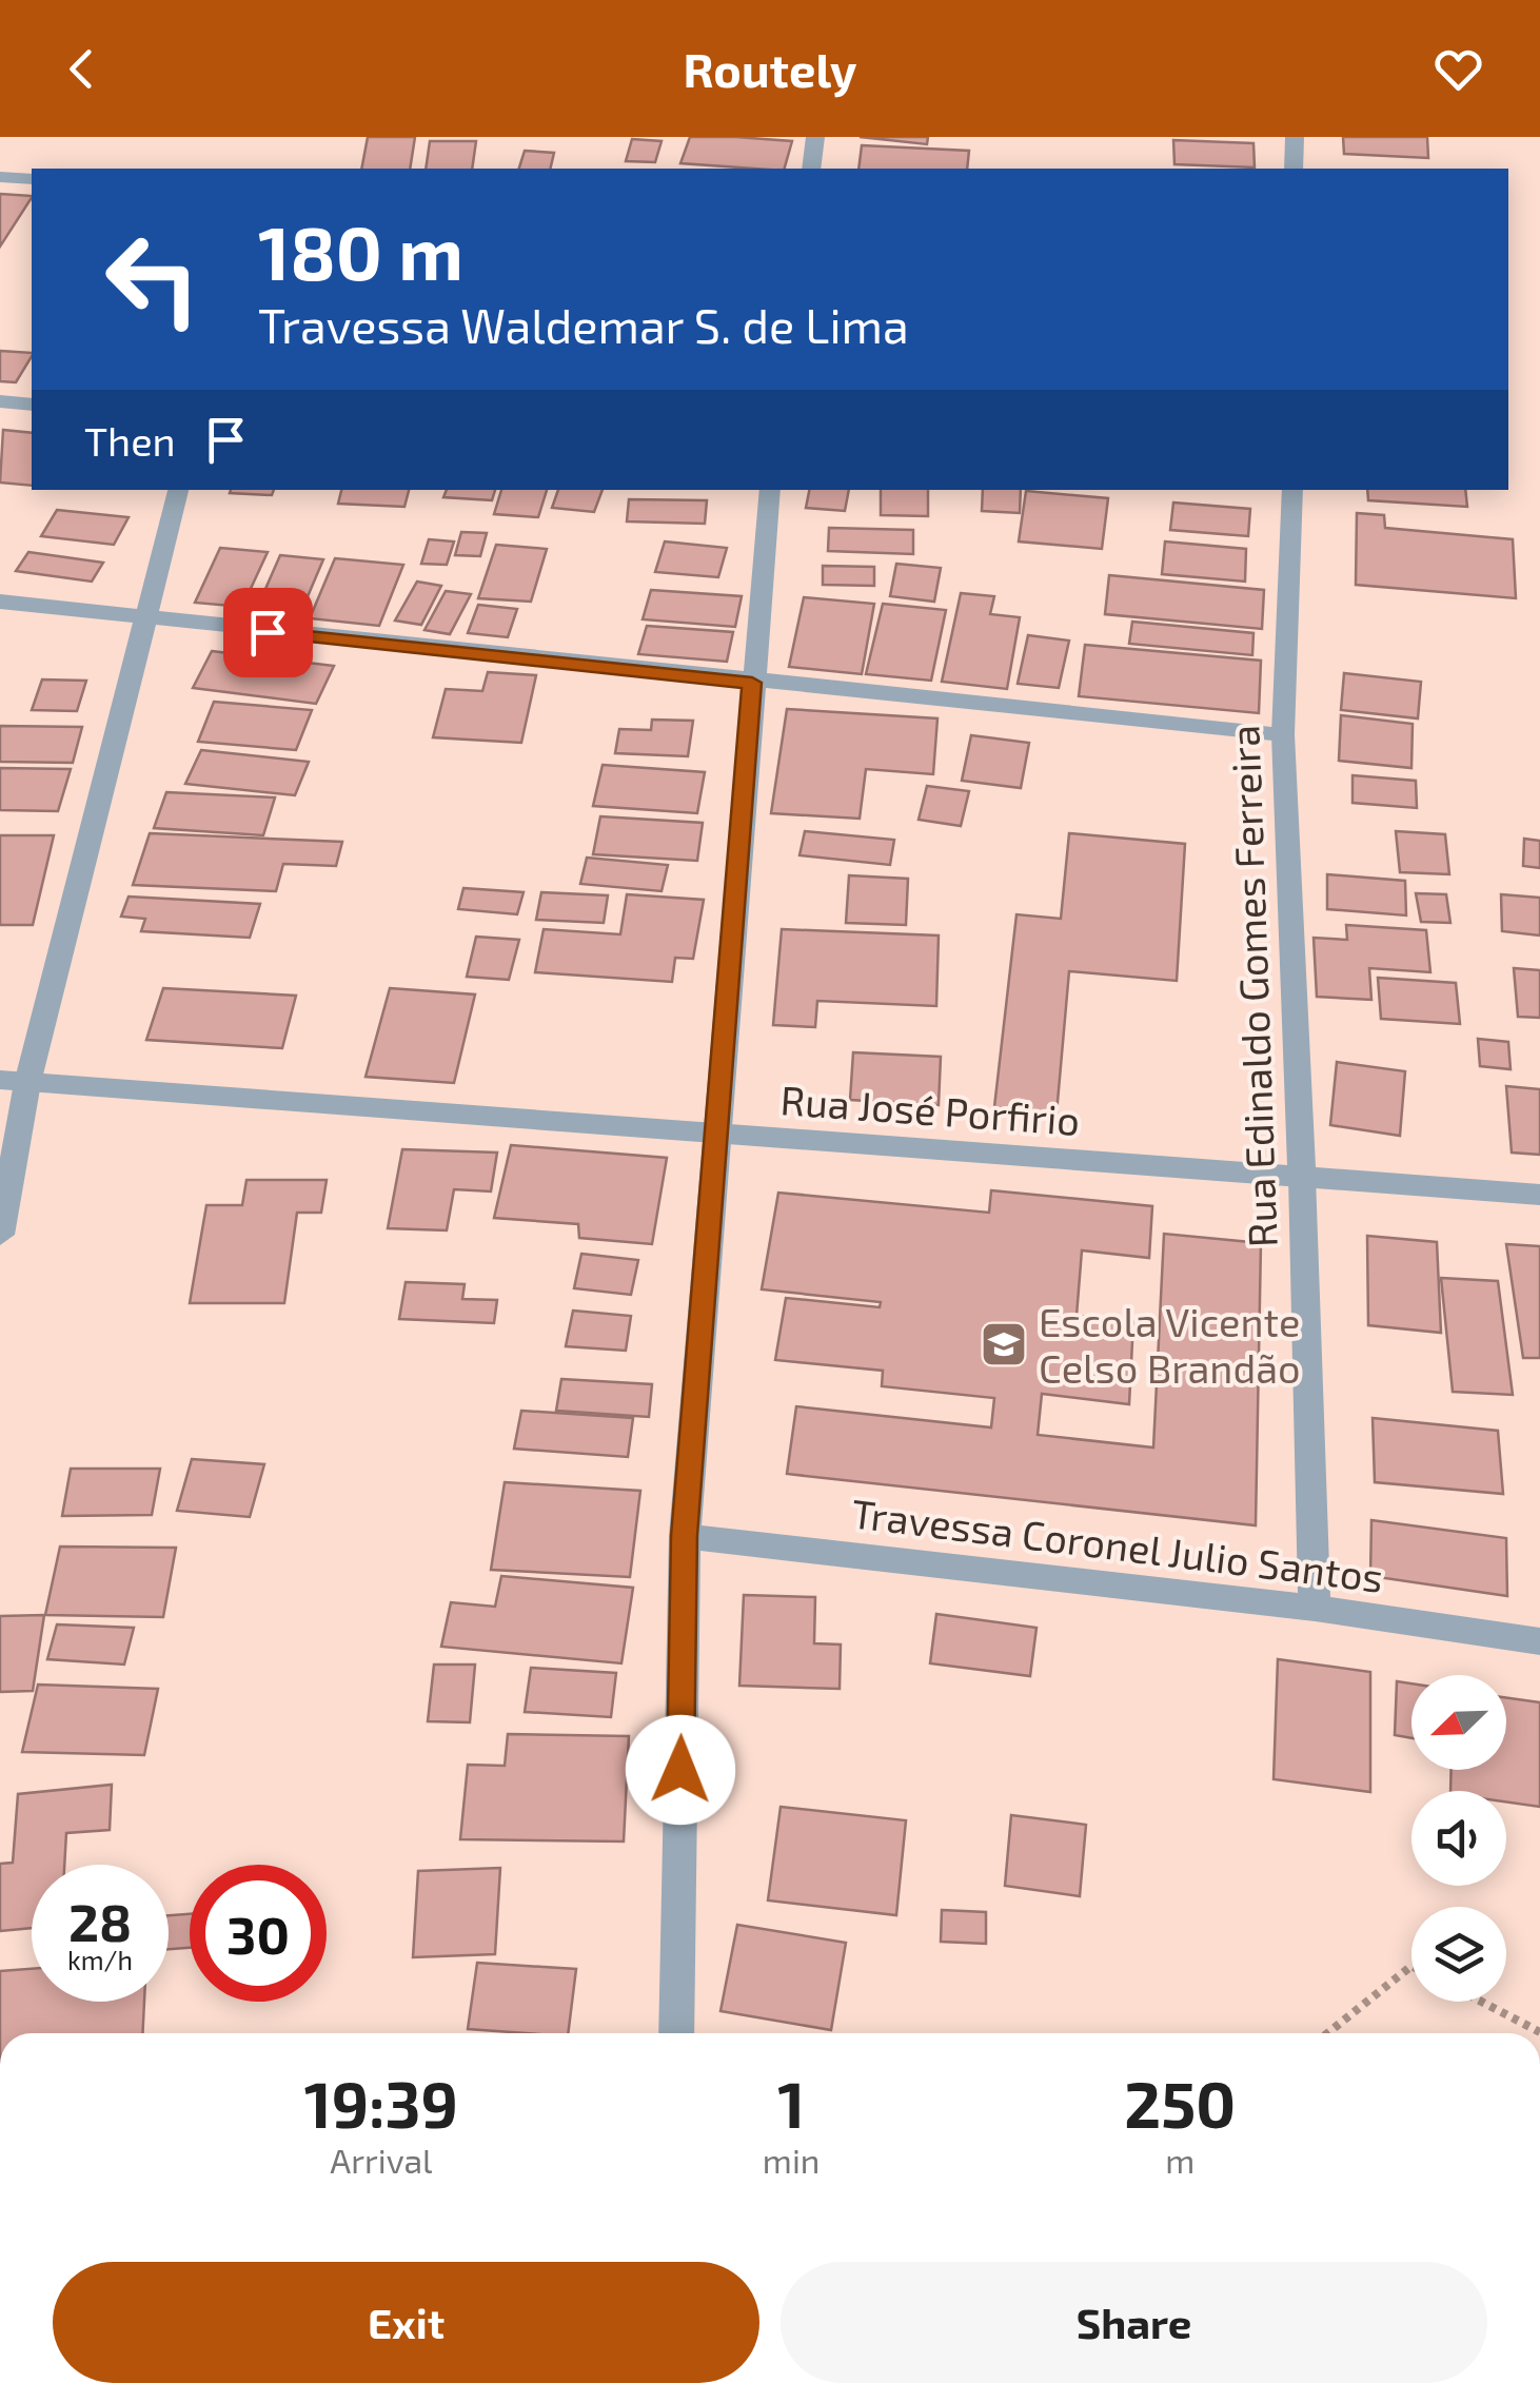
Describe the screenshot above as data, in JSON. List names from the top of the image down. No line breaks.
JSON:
{"streets":{"street":["Rua Edinaldo Gomes Ferreira","Rua José Porfirio","Travessa Coronel Julio Santos"]},"crossings":[["Rua Edinaldo Gomes Ferreira","Rua José Porfirio"],["Rua Edinaldo Gomes Ferreira","Travessa Coronel Julio Santos"]],"places":{"school or university":["Escola Vicente Celso Brandão"]},"north":"bottom left","page":{"header":"Routely","turn":["180 m","Travessa Waldemar S. de Lima"],"then":"Then","speed":"28 km/h","limit":"30","eta":["19:39","Arrival","1","min","250","m"],"buttons":["Exit","Share"]}}
